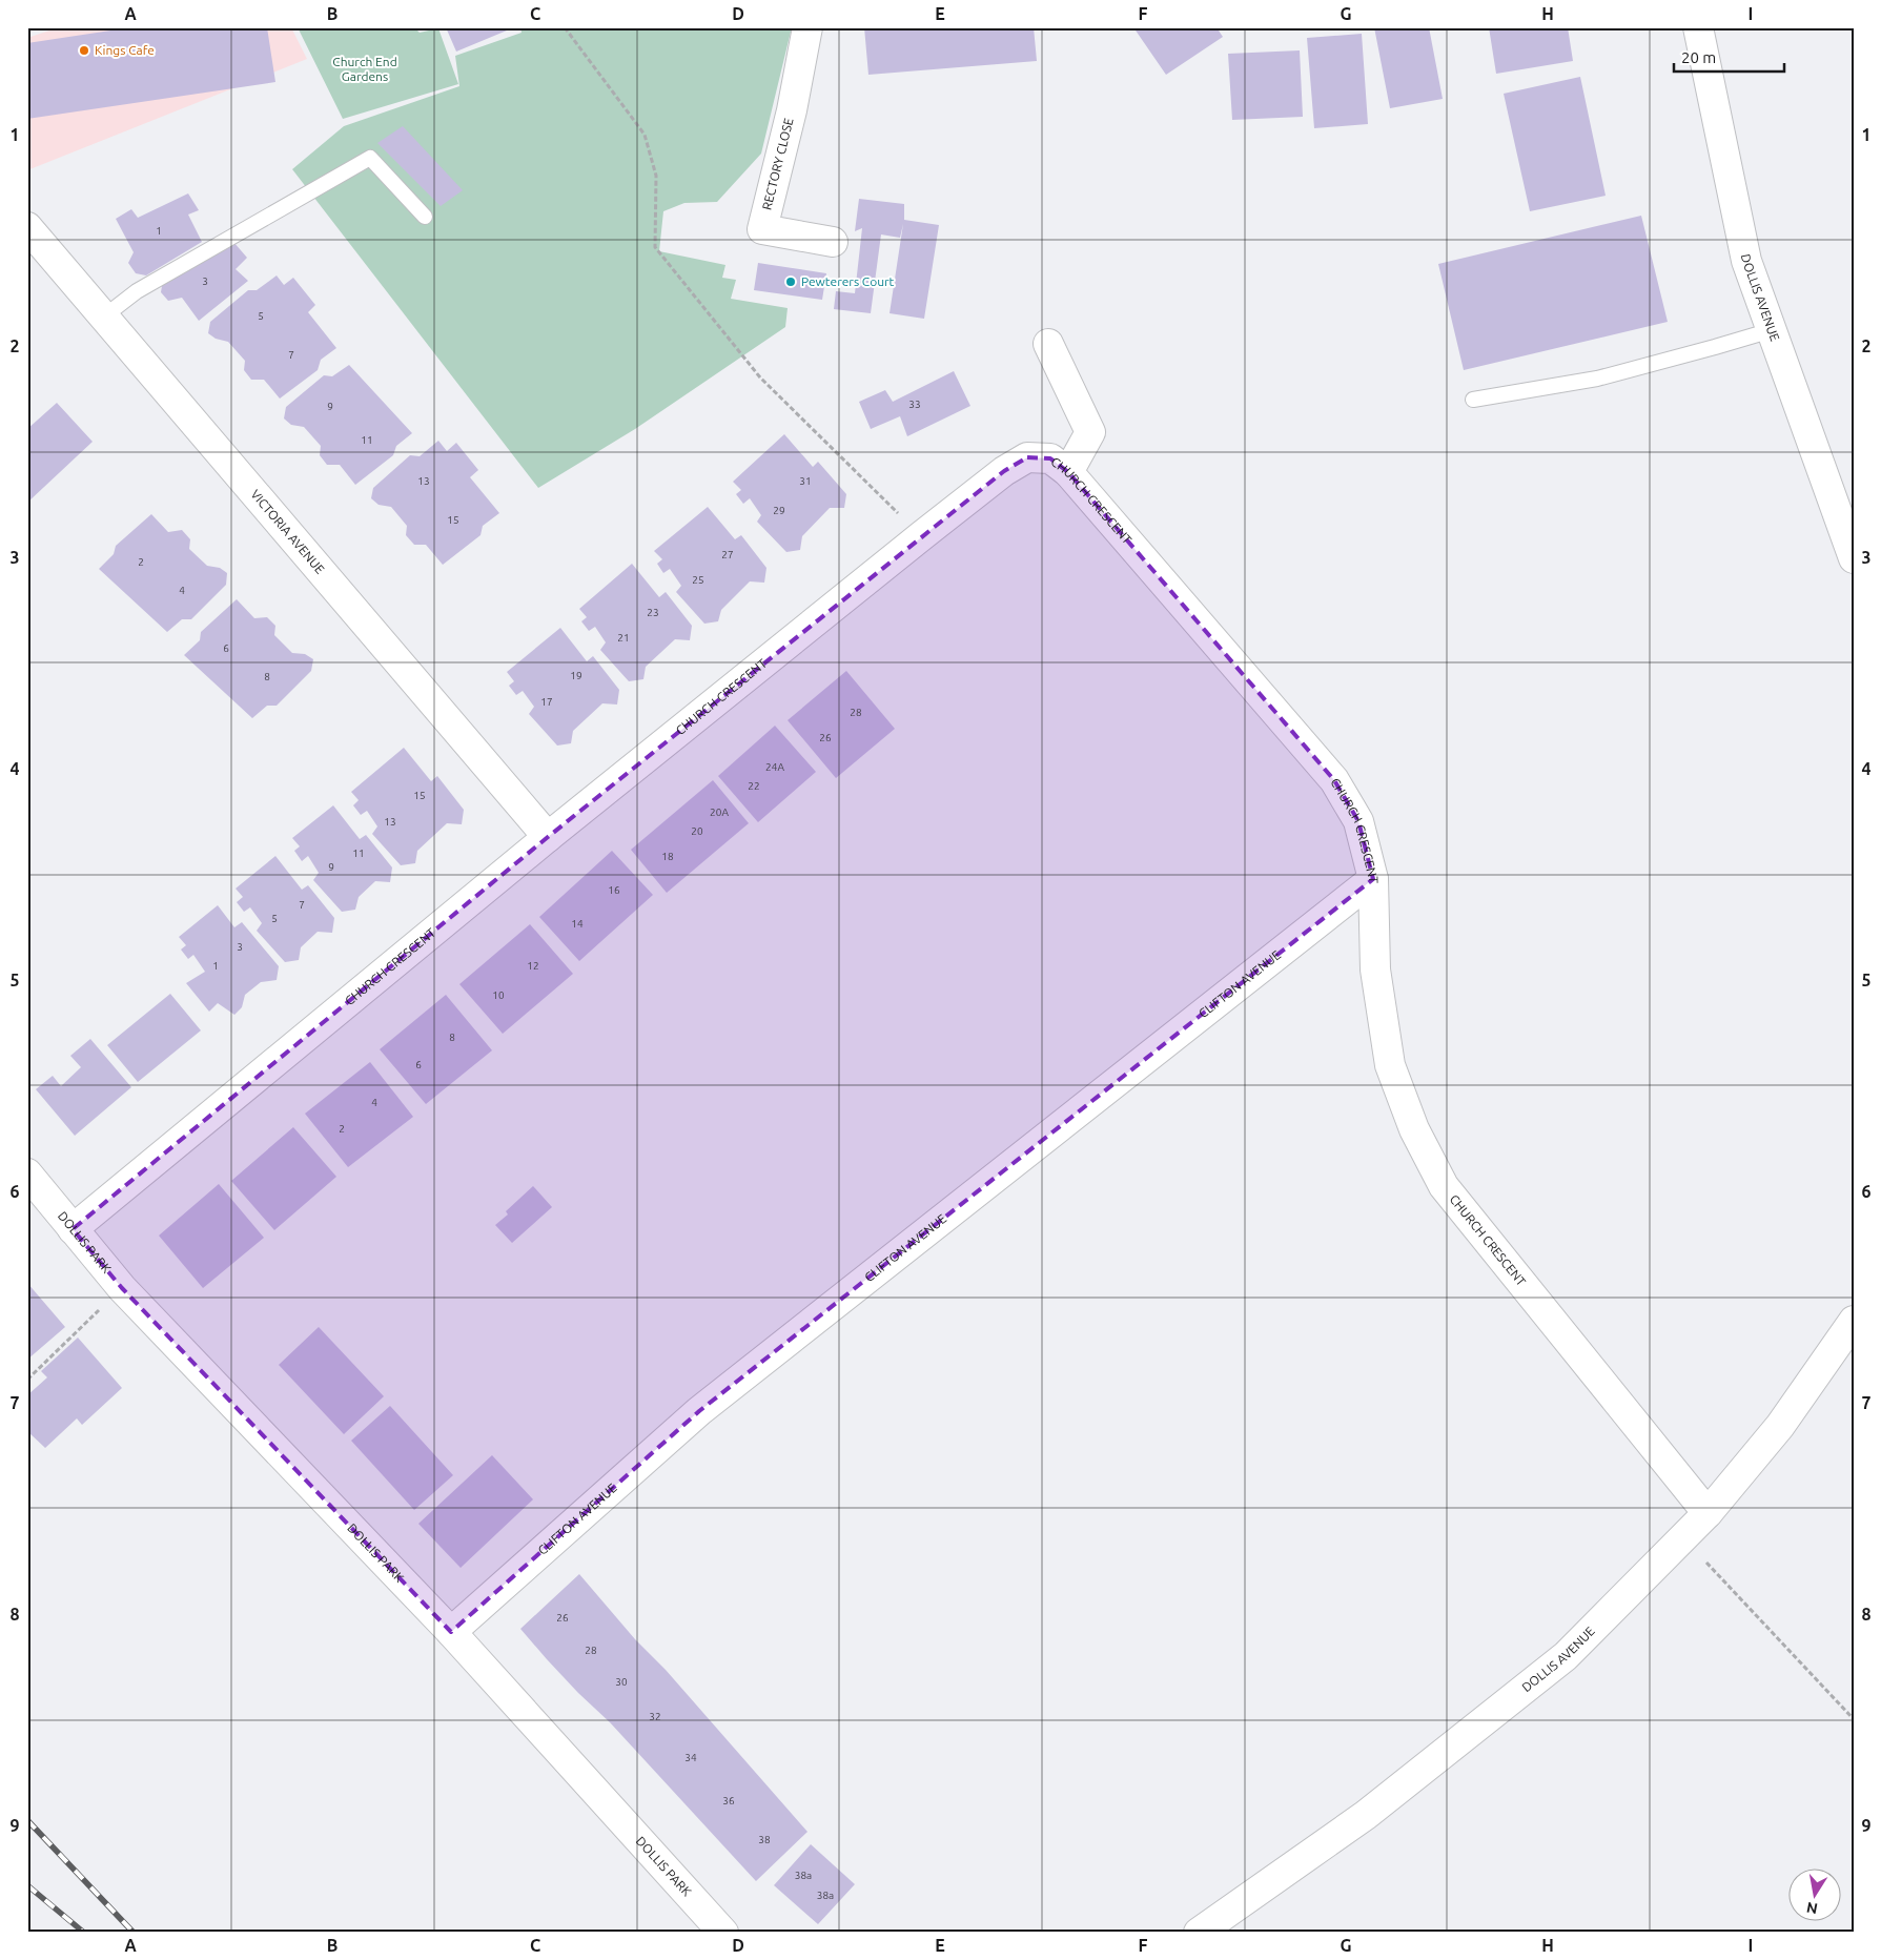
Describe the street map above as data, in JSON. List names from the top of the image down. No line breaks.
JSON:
{"streets":{"street":["RECTORY CLOSE","DOLLIS AVENUE","CHURCH CRESCENT","VICTORIA AVENUE","CLIFTON AVENUE","DOLLIS PARK"]},"crossings":[["DOLLIS AVENUE","CHURCH CRESCENT"],["CHURCH CRESCENT","VICTORIA AVENUE"],["CHURCH CRESCENT","CLIFTON AVENUE"],["CHURCH CRESCENT","DOLLIS PARK"],["CLIFTON AVENUE","DOLLIS PARK"]],"parks":["Church End Gardens"],"places":["Kings Cafe","Pewterers Court"],"house_numbers":["1","3","5","7","33","9","11","13","31","29","15","27","2","25","4","23","21","6","19","8","17","28","26","24A","22","15","20A","13","20","11","18","9","16","7","5","14","3","1","12","10","8","6","4","2","26","28","30","32","34","36","38","38a","38a"],"scale_bar":"20 m","north":"bottom","grid":{"columns":["A","B","C","D","E","F","G","H","I"],"rows":["1","2","3","4","5","6","7","8","9"]}}
